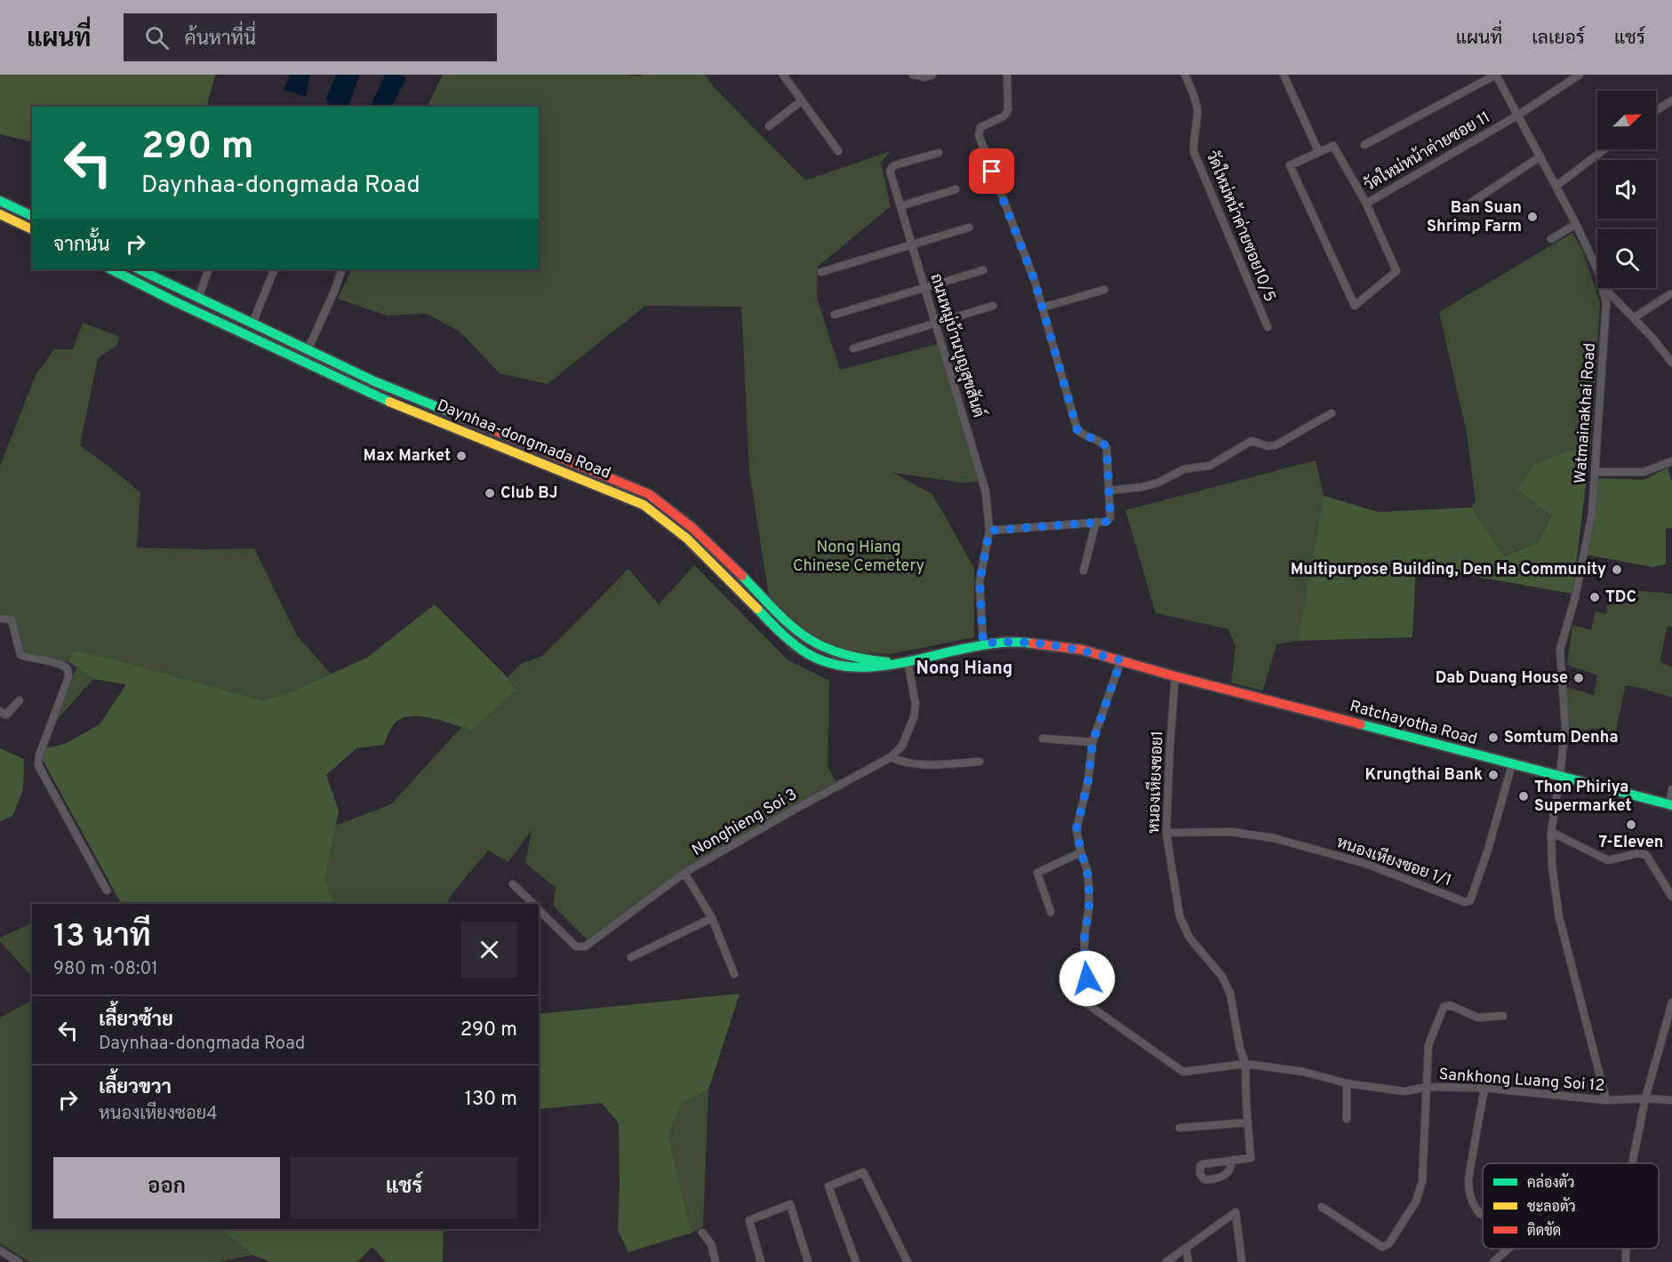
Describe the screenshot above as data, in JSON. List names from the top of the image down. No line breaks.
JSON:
{"streets":{"main road":["Daynhaa-dongmada Road","Ratchayotha Road"],"street":["วัดใหม่หน้าค่ายซอย 11","วัดใหม่หน้าค่ายซอย10/5","ถนนหมู่บ้านบุญสุขสันต์","Watmainakhai Road","หนองเหียงซอย1","Nonghieng Soi 3","หนองเหียงซอย 1/1","Sankhong Luang Soi 12"]},"crossings":[["วัดใหม่หน้าค่ายซอย 11","Watmainakhai Road"],["ถนนหมู่บ้านบุญสุขสันต์","Daynhaa-dongmada Road"],["Watmainakhai Road","Ratchayotha Road"],["Watmainakhai Road","Sankhong Luang Soi 12"],["Daynhaa-dongmada Road","Ratchayotha Road"],["Daynhaa-dongmada Road","Nonghieng Soi 3"],["Ratchayotha Road","หนองเหียงซอย1"],["Ratchayotha Road","หนองเหียงซอย 1/1"],["หนองเหียงซอย1","หนองเหียงซอย 1/1"],["หนองเหียงซอย1","Sankhong Luang Soi 12"]],"districts":["Nong Hiang"],"parks":["Nong Hiang Chinese Cemetery"],"places":["Ban Suan Shrimp Farm","Max Market","Club BJ","Multipurpose Building, Den Ha Community","TDC","Dab Duang House","Somtum Denha","Krungthai Bank","Thon Phiriya Supermarket","7-Eleven"],"legend":["คล่องตัว","ชะลอตัว","ติดขัด"],"north":"top right","page":{"header":"แผนที่","search":"ค้นหาที่นี่","nav":["แผนที่","เลเยอร์","แชร์"],"turn":["290 m","Daynhaa-dongmada Road"],"then":"จากนั้น","heading":["13 นาที","980 m · 08:01"],"list":[{"name":"เลี้ยวซ้าย","note":"Daynhaa-dongmada Road","value":"290 m"},{"name":"เลี้ยวขวา","note":"หนองเหียงซอย4","value":"130 m"}],"buttons":["ออก","แชร์"]}}
